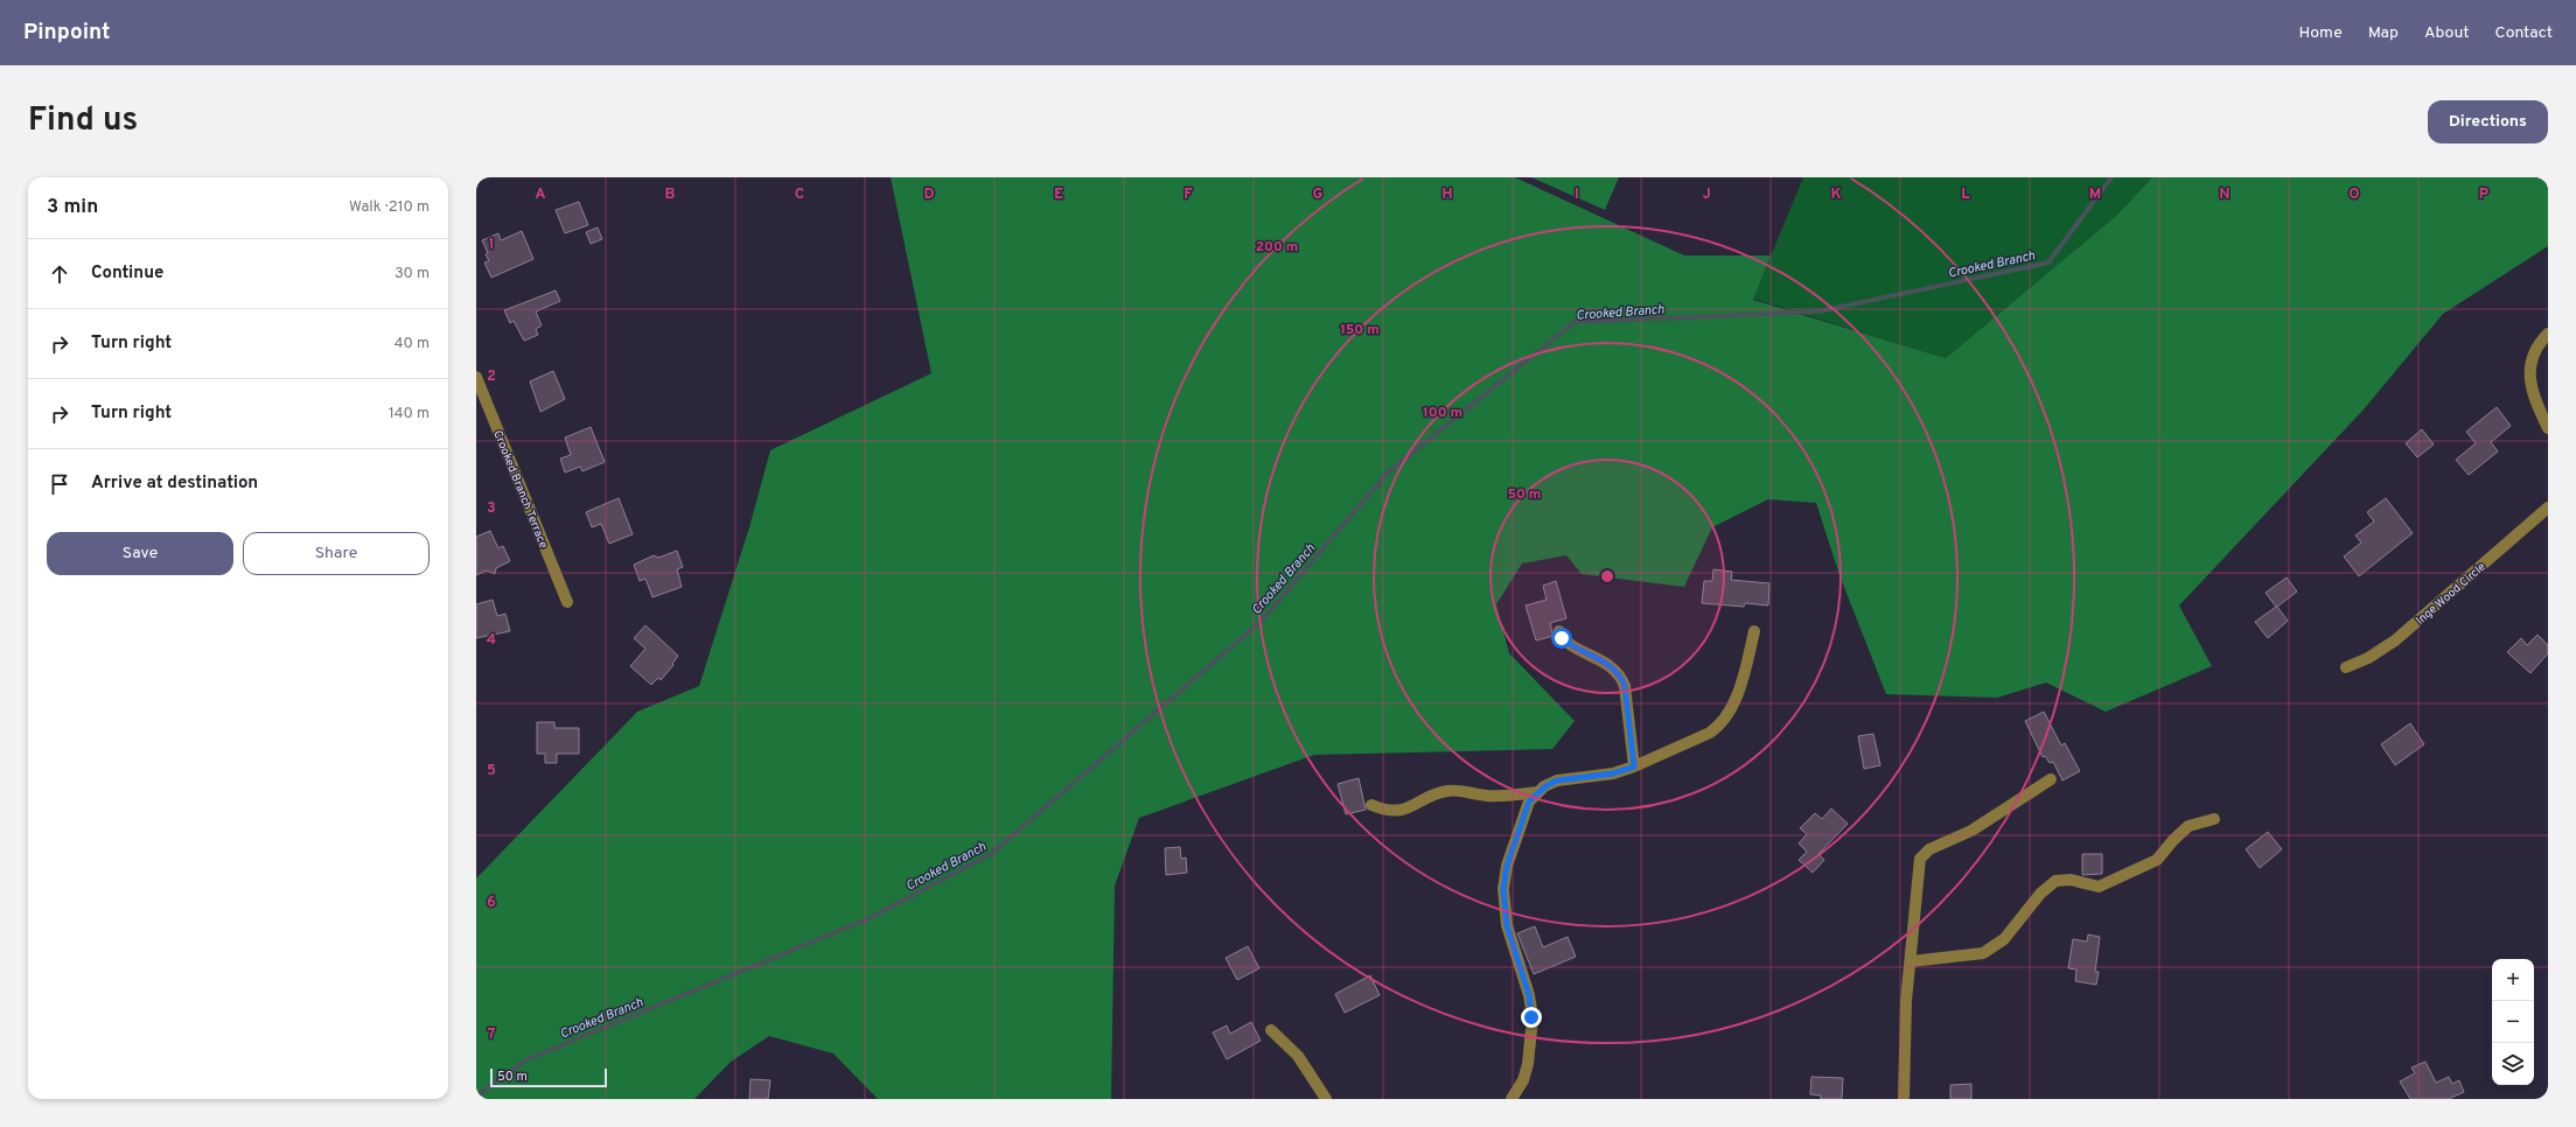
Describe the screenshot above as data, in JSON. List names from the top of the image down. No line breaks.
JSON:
{"streets":{"street":["Crooked Branch Terrace","Inge Wood Circle"]},"water":["Crooked Branch"],"scale_bar":"50 m","page":{"header":"Pinpoint","nav":["Home","Map","About","Contact"],"title":"Find us","buttons":["Directions",["Save","Share"]],"heading":["3 min","Walk · 210 m"],"list":[["Continue","30 m"],["Turn right","40 m"],["Turn right","140 m"],"Arrive at destination"],"map_buttons":["+","−"],"scale":"50 m"},"grid":{"columns":["A","B","C","D","E","F","G","H","I","J","K","L","M","N","O","P"],"rows":["1","2","3","4","5","6","7"]},"rings":["200 m","150 m","100 m","50 m"]}
